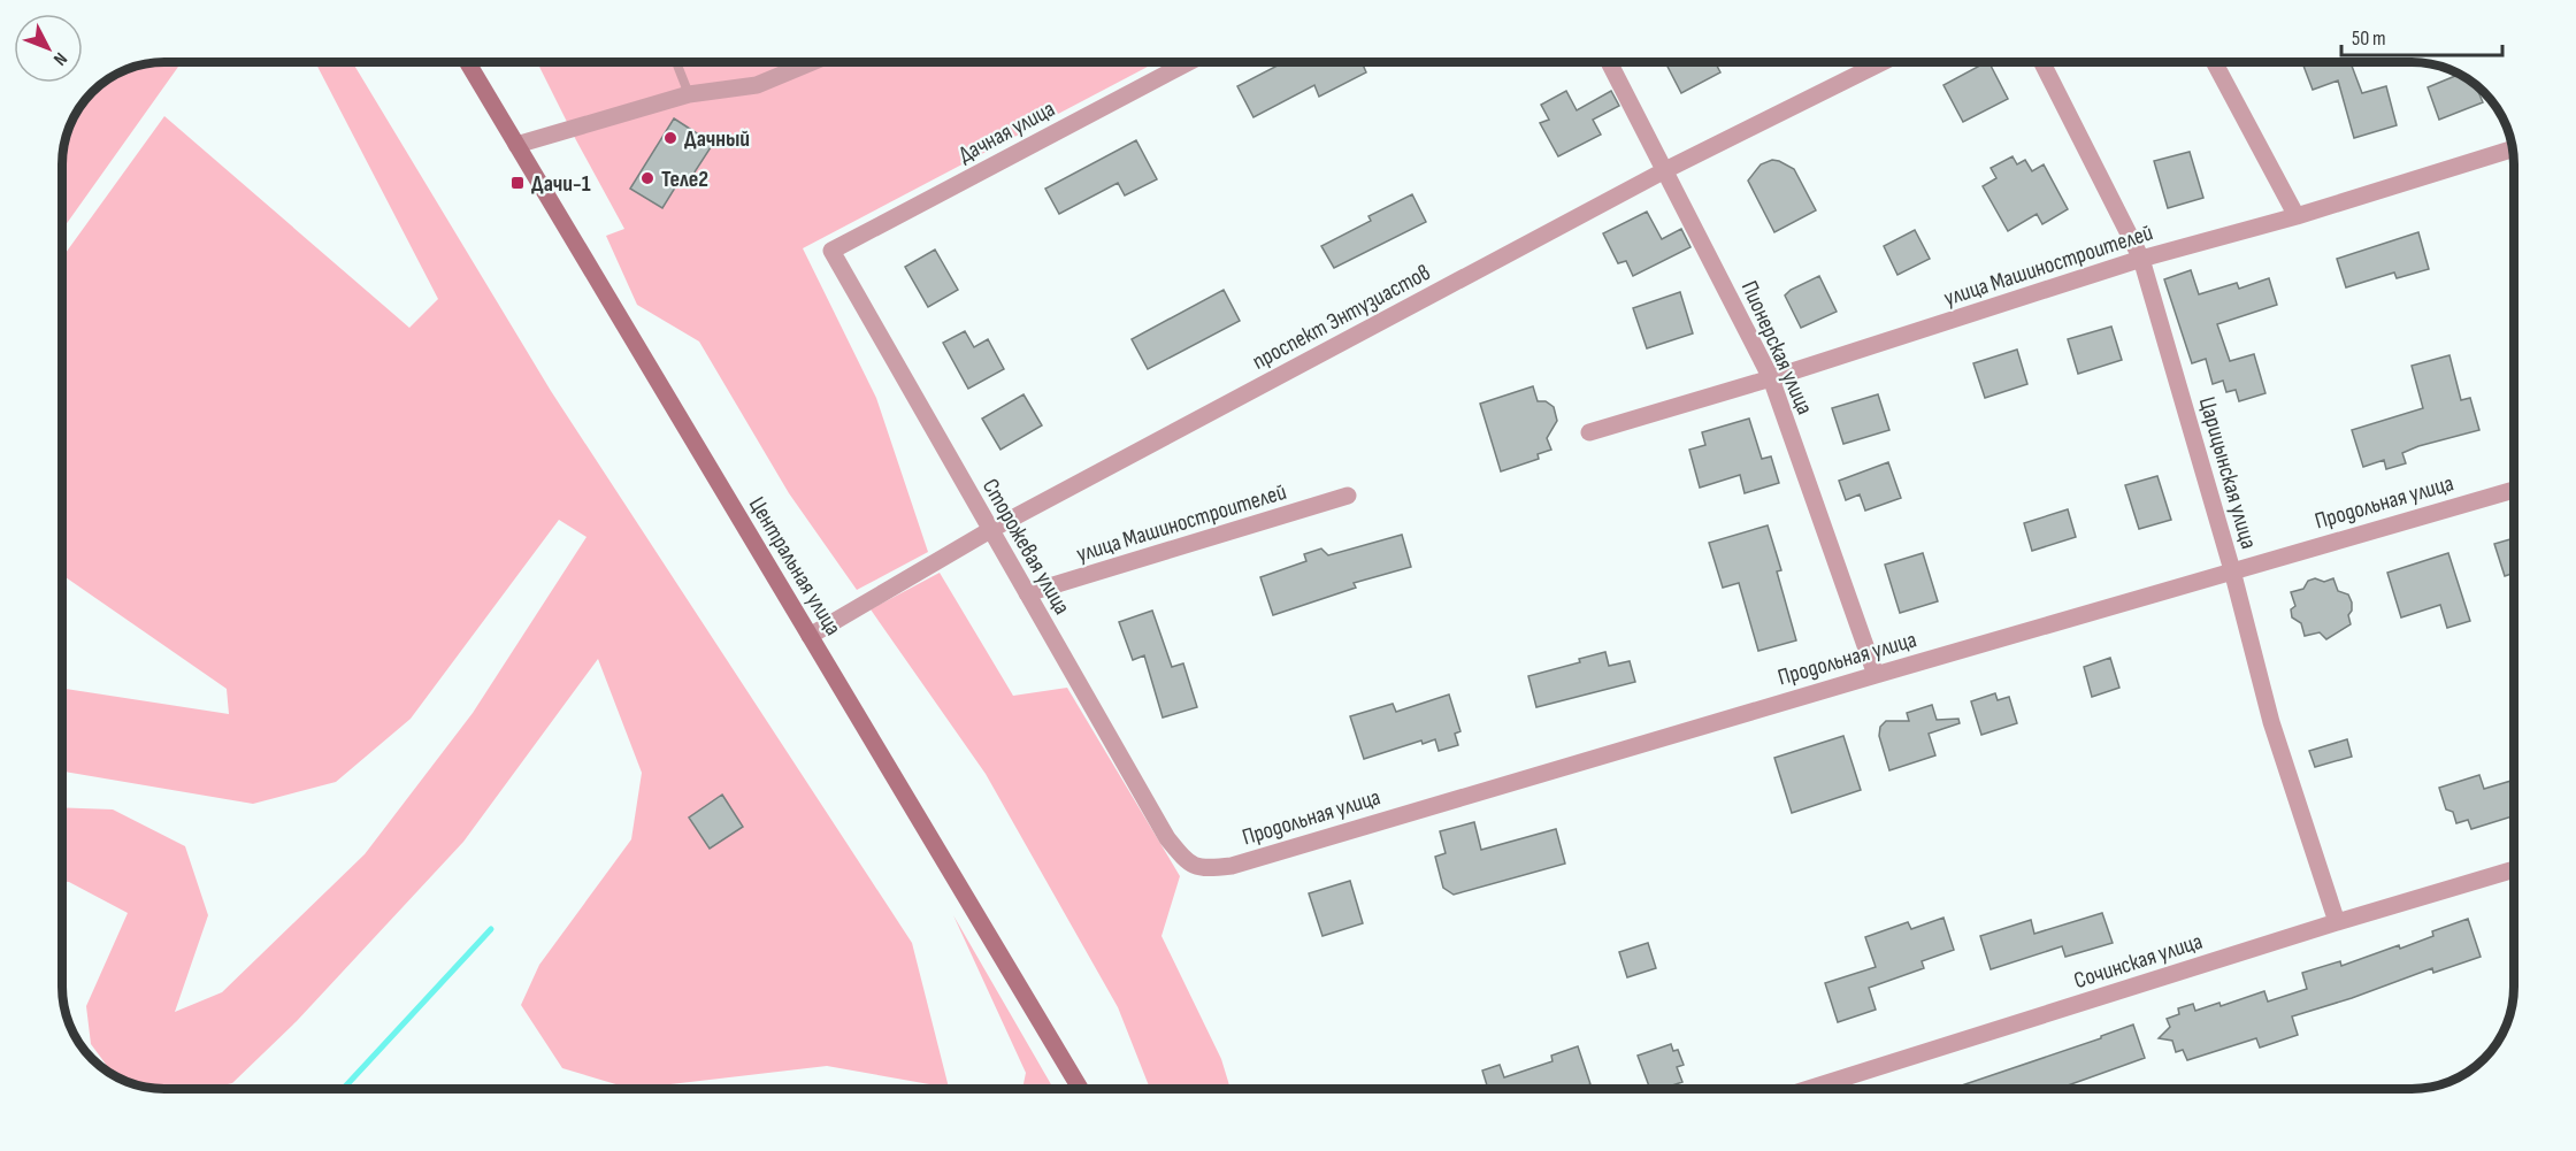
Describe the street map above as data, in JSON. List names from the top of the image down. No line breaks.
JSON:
{"streets":{"street":["Дачная улица","улица Машиностроителей","проспект Энтузиастов","Пионерская улица","Царицынская улица","Продольная улица","Сторожевая улица","Центральная улица","Сочинская улица"]},"crossings":[["Дачная улица","Сторожевая улица"],["улица Машиностроителей","Пионерская улица"],["улица Машиностроителей","Царицынская улица"],["улица Машиностроителей","Сторожевая улица"],["проспект Энтузиастов","Пионерская улица"],["проспект Энтузиастов","Сторожевая улица"],["проспект Энтузиастов","Центральная улица"],["Пионерская улица","Продольная улица"],["Царицынская улица","Продольная улица"],["Царицынская улица","Сочинская улица"],["Продольная улица","Сторожевая улица"]],"places":{"other":["Дачный","Теле2"],"transit":["Дачи-1"]},"scale_bar":"50 m","north":"bottom right"}
